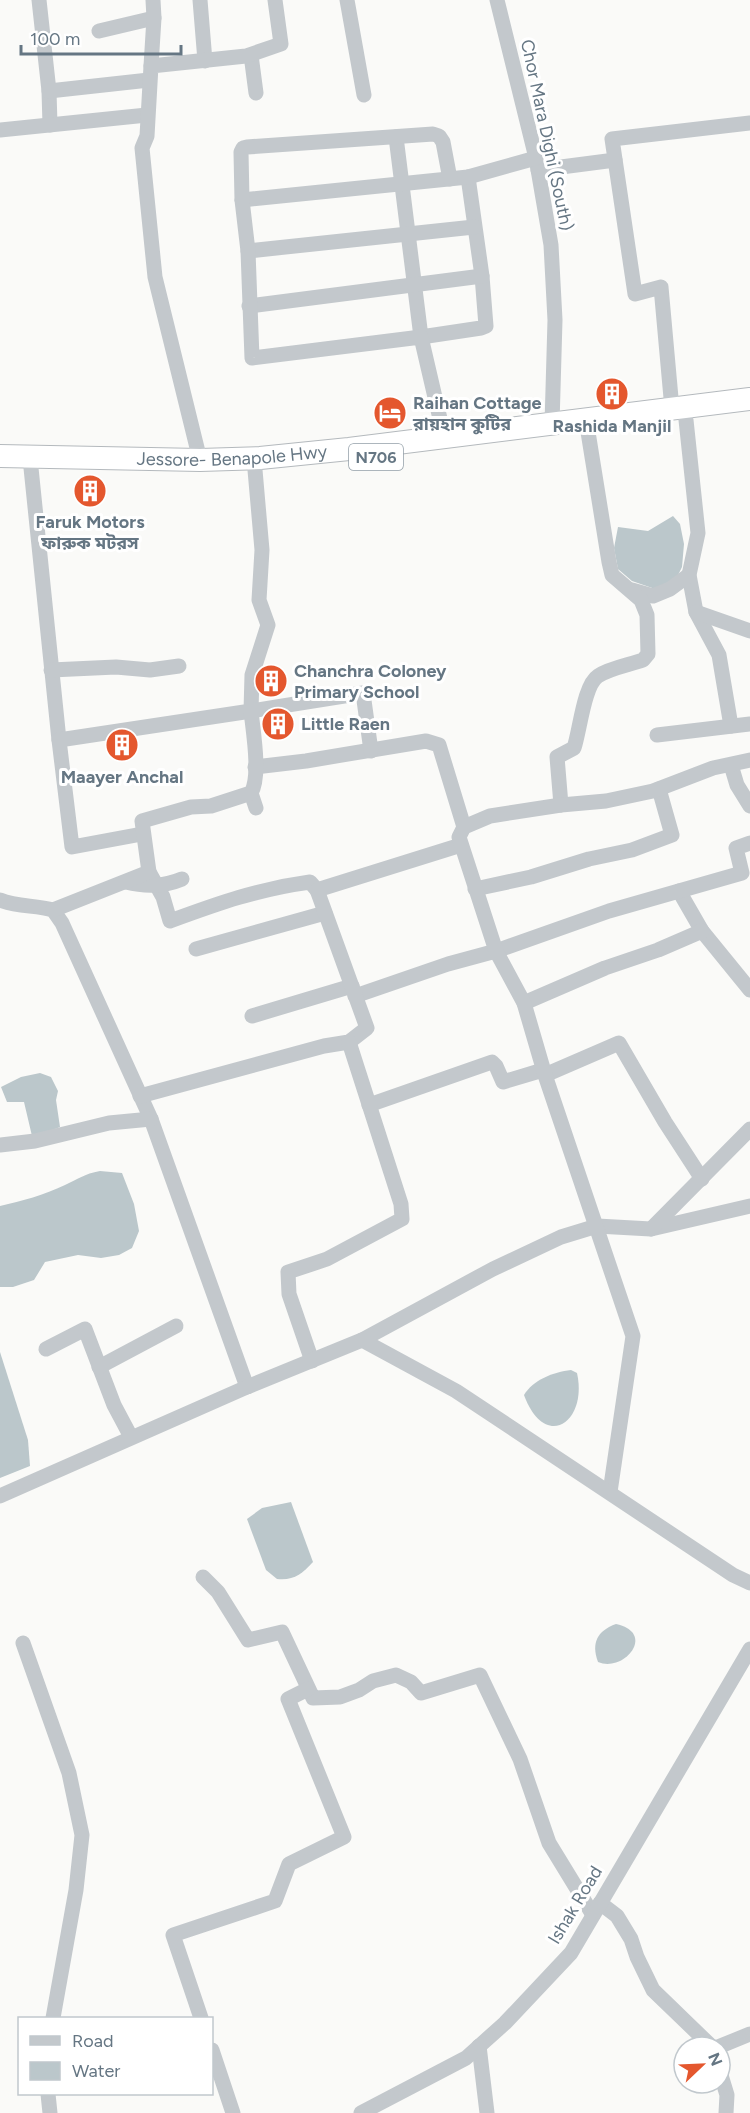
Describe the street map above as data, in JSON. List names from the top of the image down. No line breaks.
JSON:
{"streets":{"highway":["Jessore- Benapole Hwy","N706"],"street":["Chor Mara Dighi (South)","Ishak Road"]},"crossings":[["Chor Mara Dighi (South)","Jessore- Benapole Hwy"]],"places":{"building":["Rashida Manjil","Faruk Motors ফারুক মটরস","Chanchra Coloney Primary School","Little Raen","Maayer Anchal"],"hotel":["Raihan Cottage রায়হান কুটির"]},"legend":["Road","Water"],"scale_bar":"100 m","north":"top right"}
